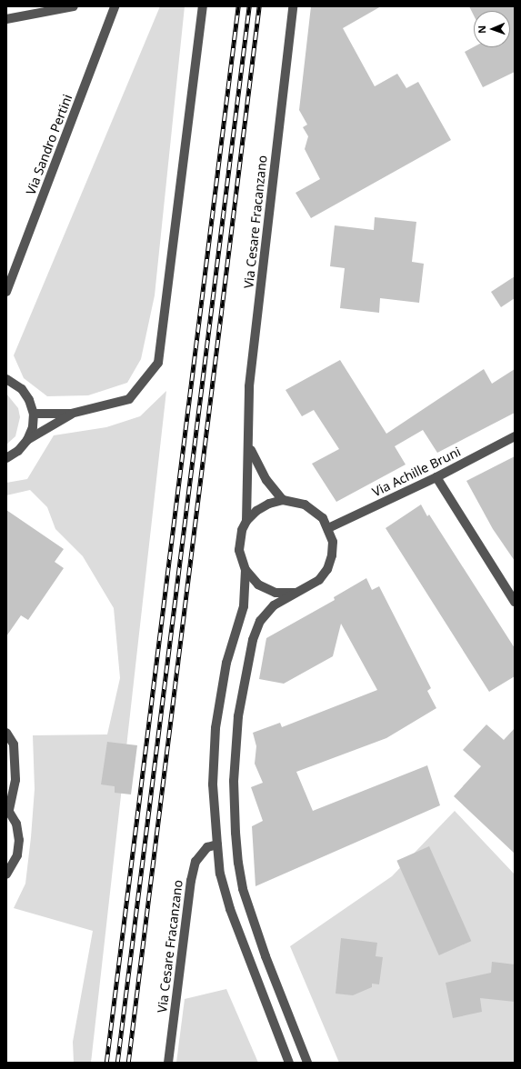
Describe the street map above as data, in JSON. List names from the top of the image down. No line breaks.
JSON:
{"streets":{"street":["Via Sandro Pertini","Via Cesare Fracanzano","Via Achille Bruni"]},"crossings":[["Via Cesare Fracanzano","Via Achille Bruni"]],"north":"left"}
